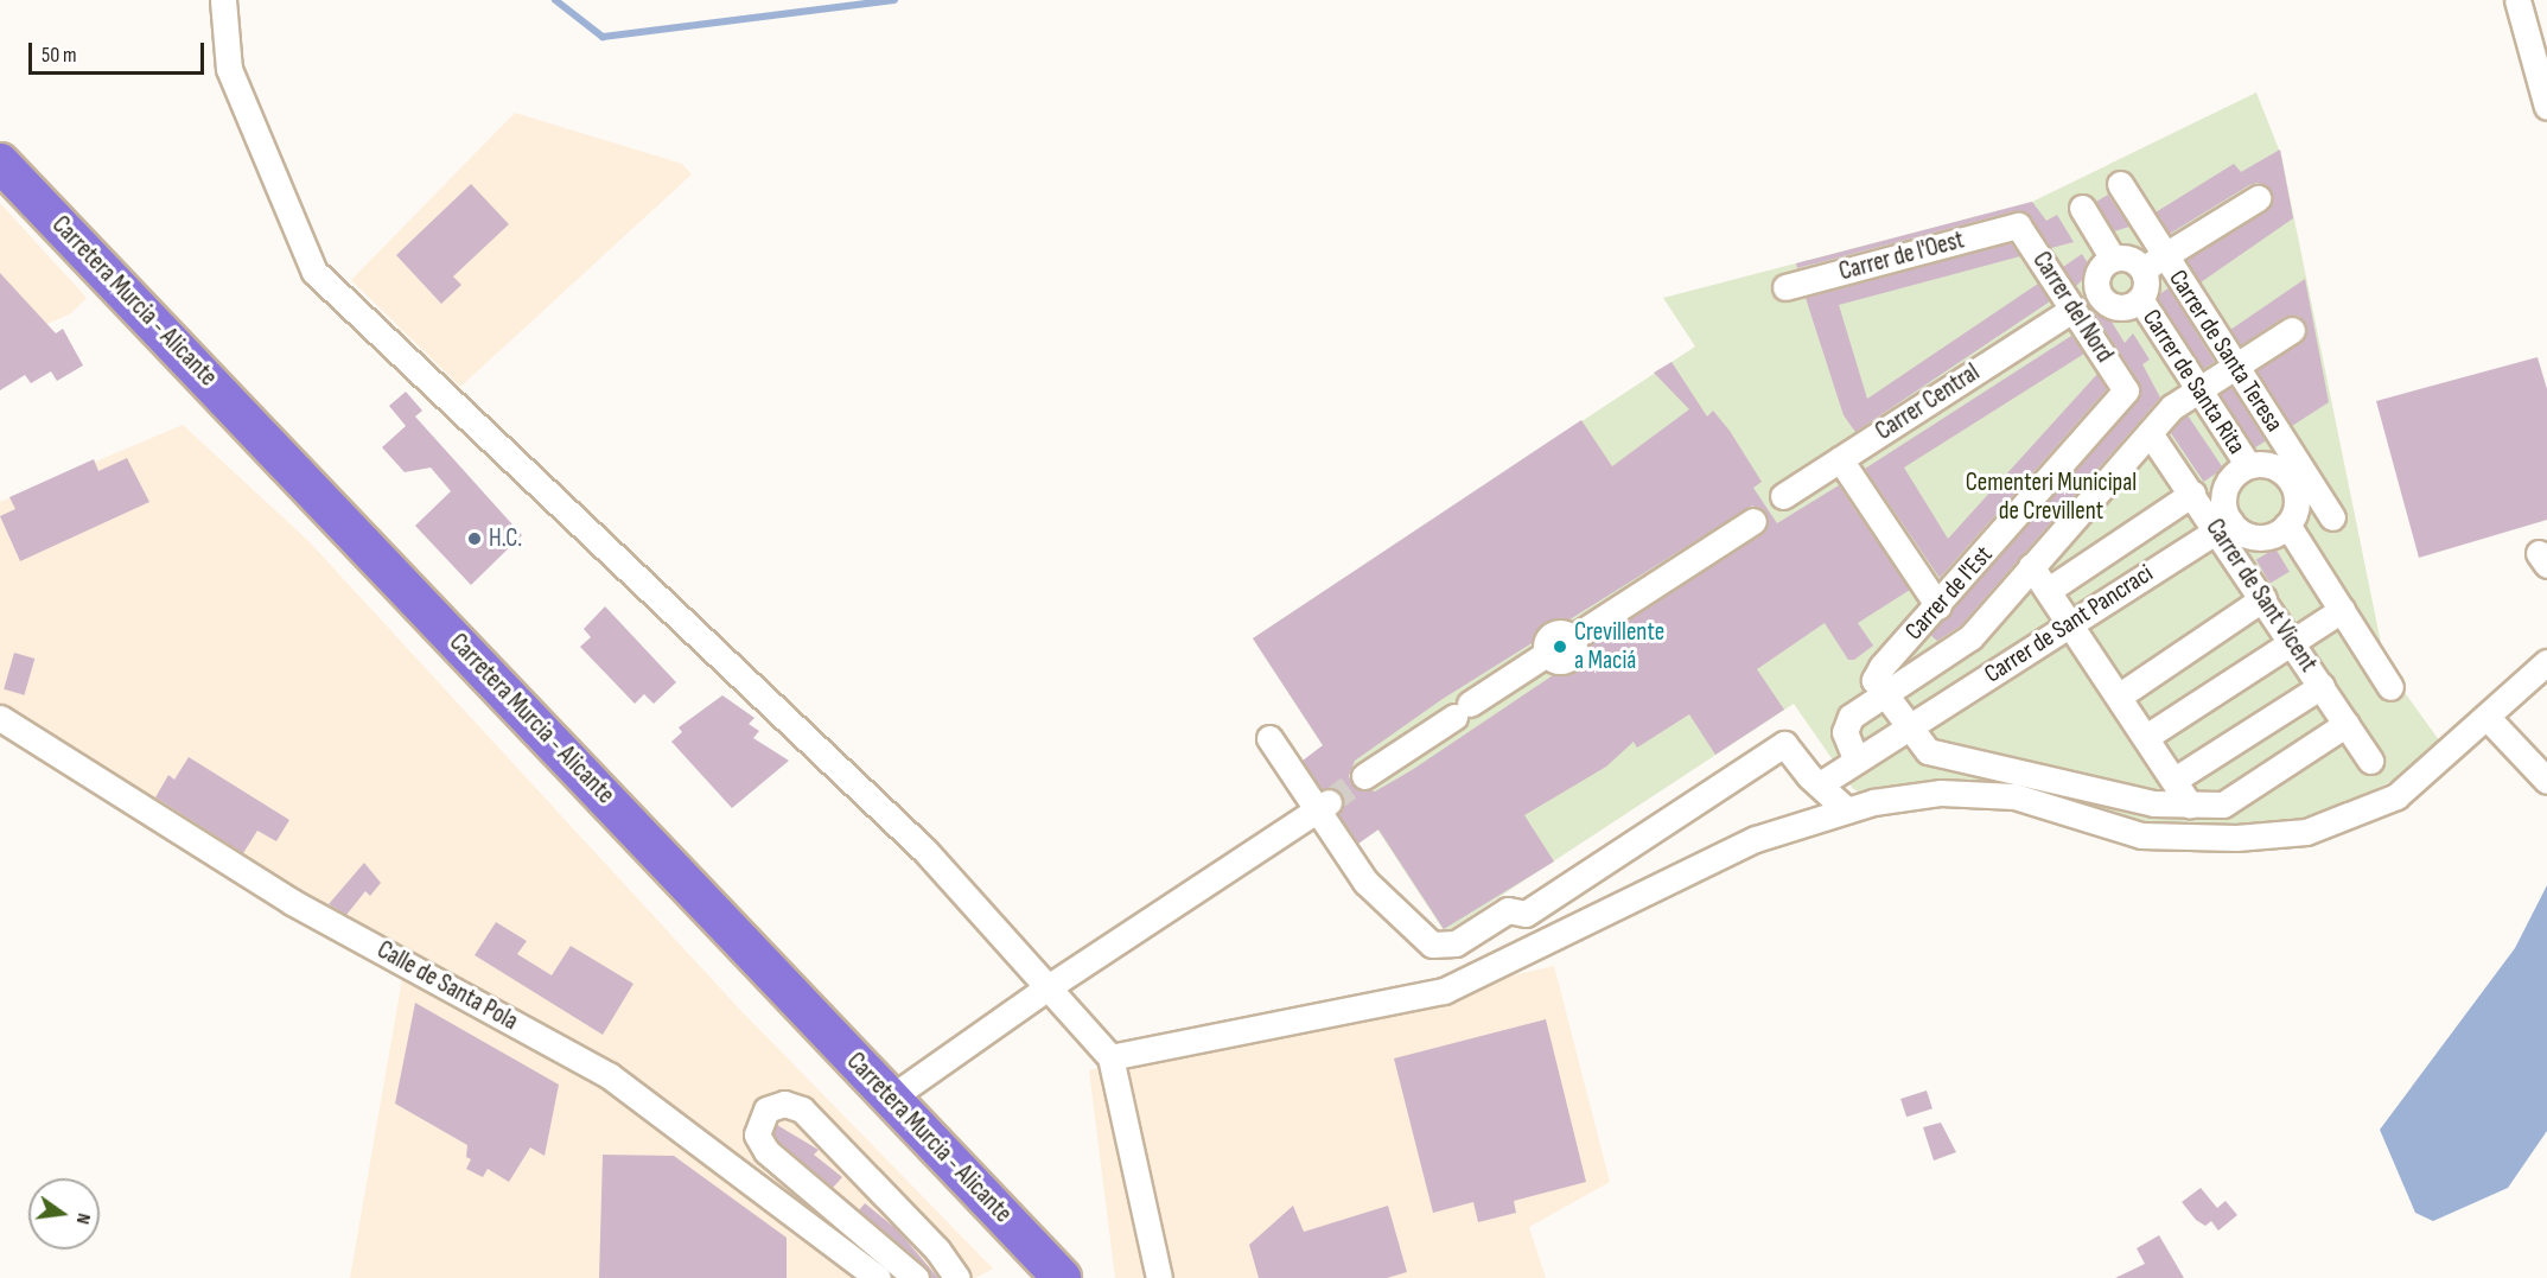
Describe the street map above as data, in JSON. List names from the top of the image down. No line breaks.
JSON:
{"streets":{"highway":["Carretera Murcia - Alicante"],"street":["Carrer de l'Oest","Carrer del Nord","Carrer de Santa Teresa","Carrer de Santa Rita","Carrer Central","Carrer de l'Est","Carrer de Sant Vicent","Carrer de Sant Pancraci","Calle de Santa Pola"]},"crossings":[["Carrer de l'Oest","Carrer del Nord"],["Carrer del Nord","Carrer Central"],["Carrer del Nord","Carrer de l'Est"],["Carrer de Santa Teresa","Carrer de Santa Rita"],["Carrer de Santa Teresa","Carrer de Sant Vicent"],["Carrer de Santa Teresa","Carrer de Sant Pancraci"],["Carrer de Santa Rita","Carrer de Sant Vicent"],["Carrer de Santa Rita","Carrer de Sant Pancraci"],["Carrer de Sant Vicent","Carrer de Sant Pancraci"]],"parks":["Cementeri Municipal de Crevillent"],"places":["H.C.","Crevillente a Maciá"],"scale_bar":"50 m","north":"right"}
